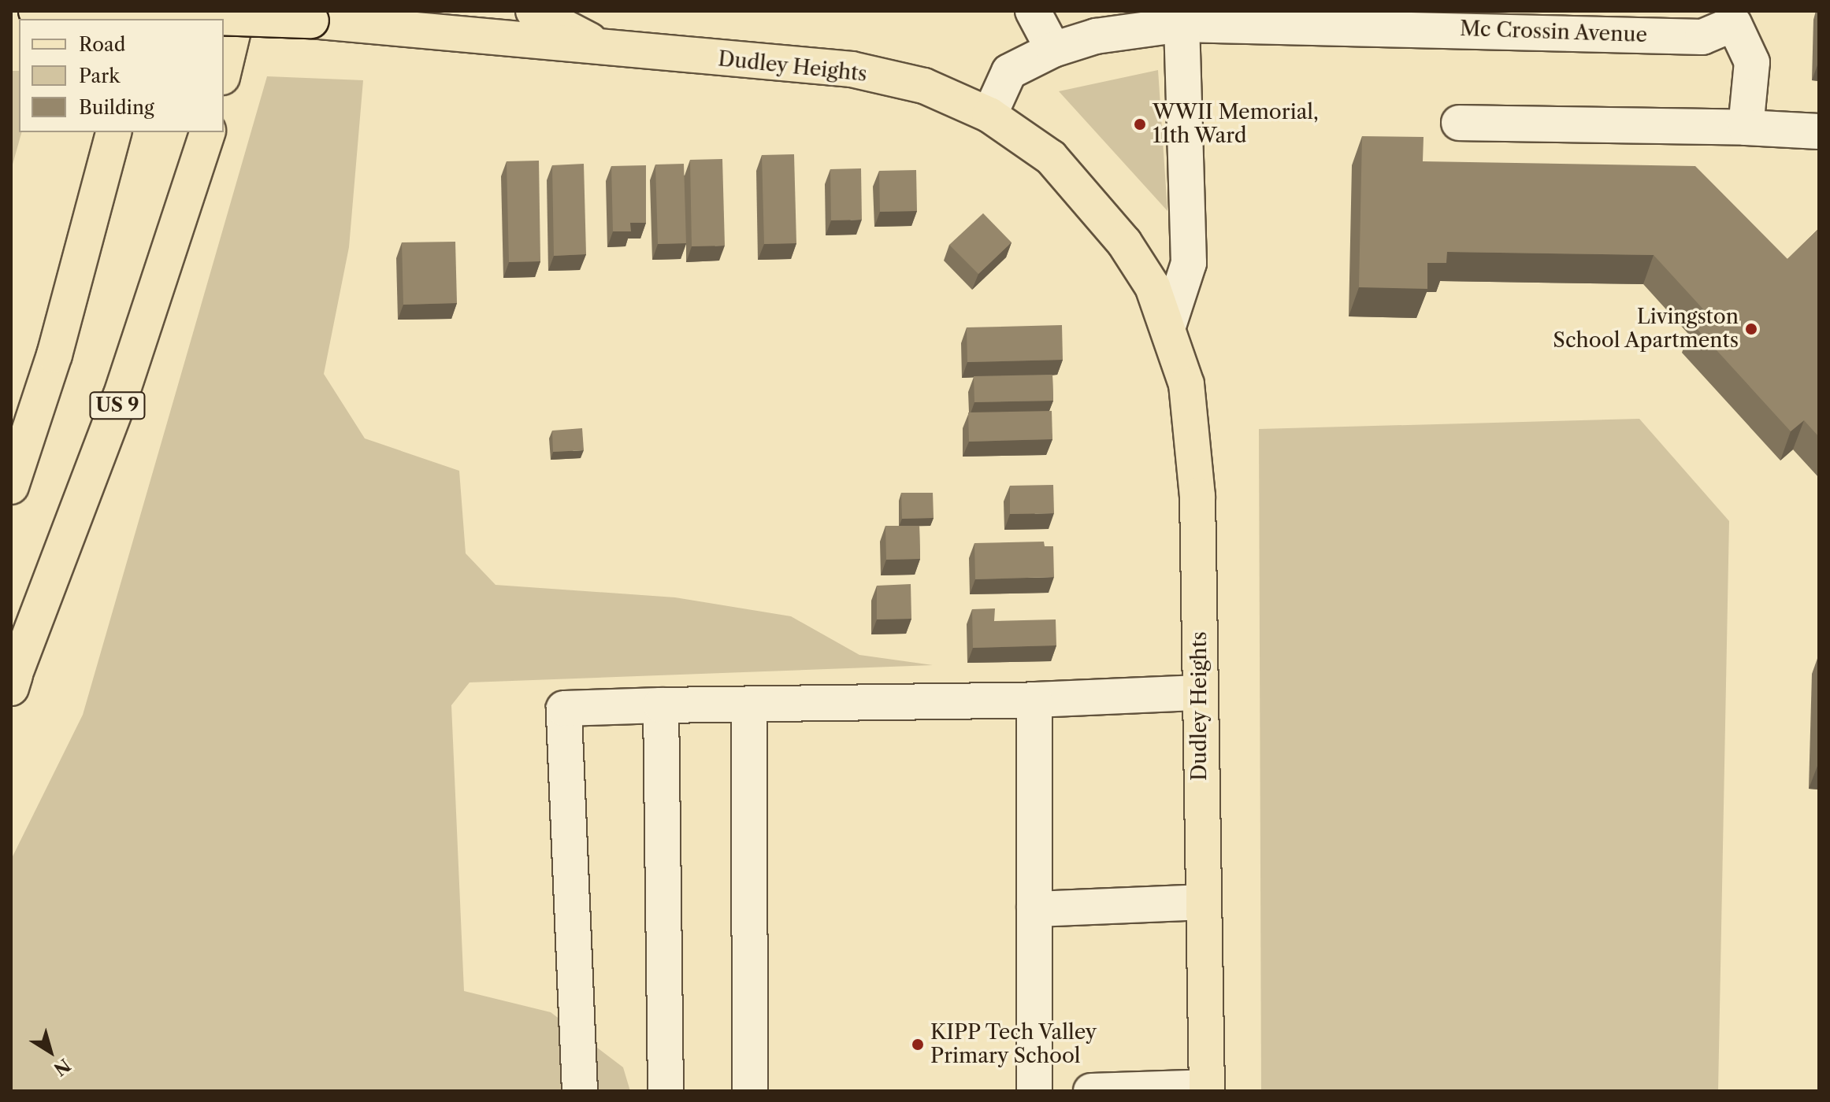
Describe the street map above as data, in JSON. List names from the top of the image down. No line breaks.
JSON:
{"streets":{"main road":["Dudley Heights","US 9"],"street":["Mc Crossin Avenue"]},"crossings":[["Mc Crossin Avenue","Dudley Heights"]],"places":["WWII Memorial, 11th Ward","Livingston School Apartments","KIPP Tech Valley Primary School"],"legend":["Road","Park","Building"],"north":"bottom right"}
